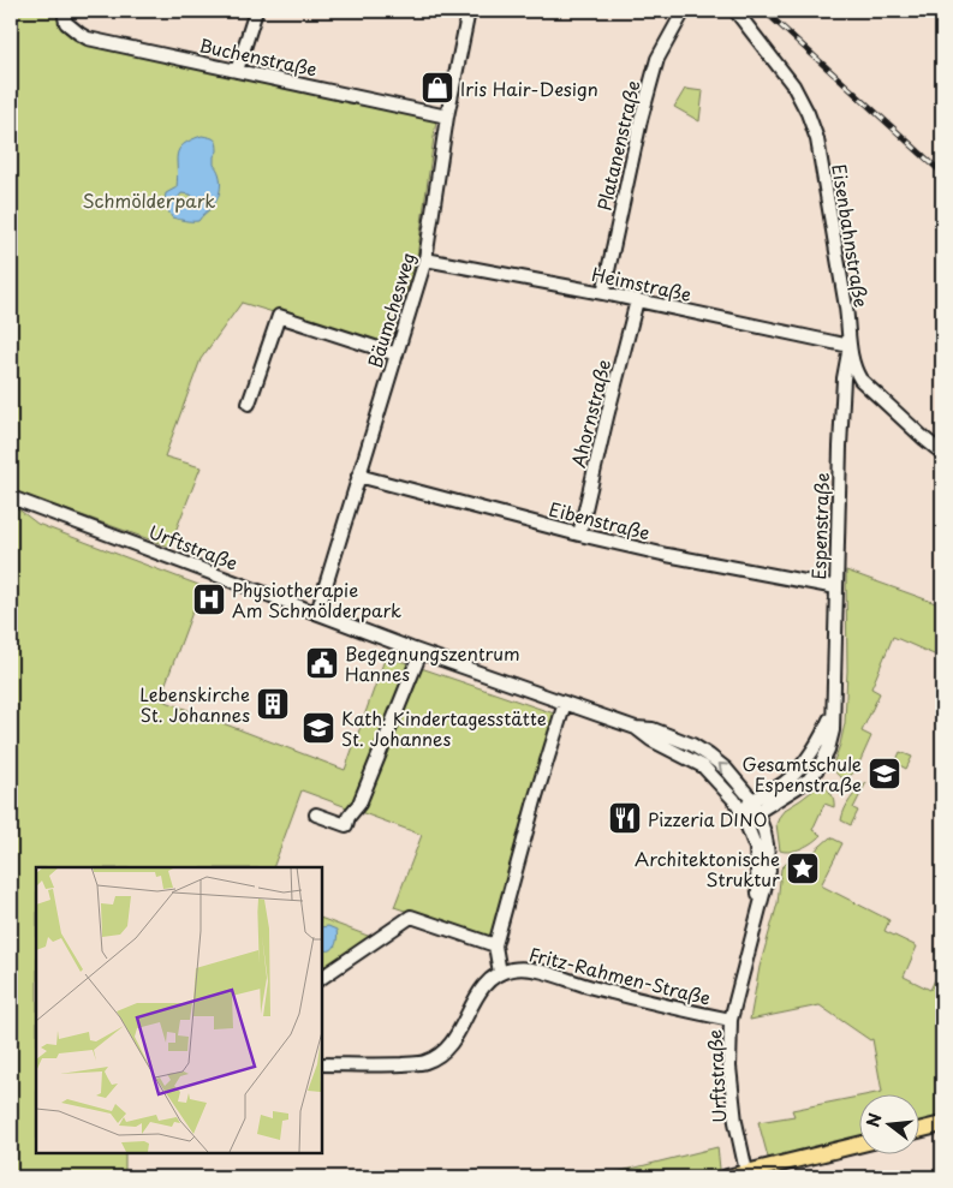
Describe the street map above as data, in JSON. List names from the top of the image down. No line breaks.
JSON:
{"streets":{"street":["Buchenstraße","Platanenstraße","Eisenbahnstraße","Heimstraße","Bäumchesweg","Ahornstraße","Eibenstraße","Espenstraße","Urftstraße","Fritz-Rahmen-Straße"]},"crossings":[["Buchenstraße","Bäumchesweg"],["Platanenstraße","Heimstraße"],["Eisenbahnstraße","Heimstraße"],["Eisenbahnstraße","Espenstraße"],["Heimstraße","Bäumchesweg"],["Heimstraße","Ahornstraße"],["Heimstraße","Espenstraße"],["Bäumchesweg","Eibenstraße"],["Bäumchesweg","Urftstraße"],["Ahornstraße","Eibenstraße"],["Eibenstraße","Espenstraße"],["Espenstraße","Urftstraße"],["Urftstraße","Fritz-Rahmen-Straße"]],"parks":["Schmölderpark"],"places":{"shop":["Iris Hair-Design"],"hospital":["Physiotherapie Am Schmölderpark"],"public building":["Begegnungszentrum Hannes"],"building":["Lebenskirche St. Johannes"],"school or university":["Kath. Kindertagesstätte St. Johannes","Gesamtschule Espenstraße"],"restaurant":["Pizzeria DINO"],"place":["Architektonische Struktur"]},"north":"left"}
